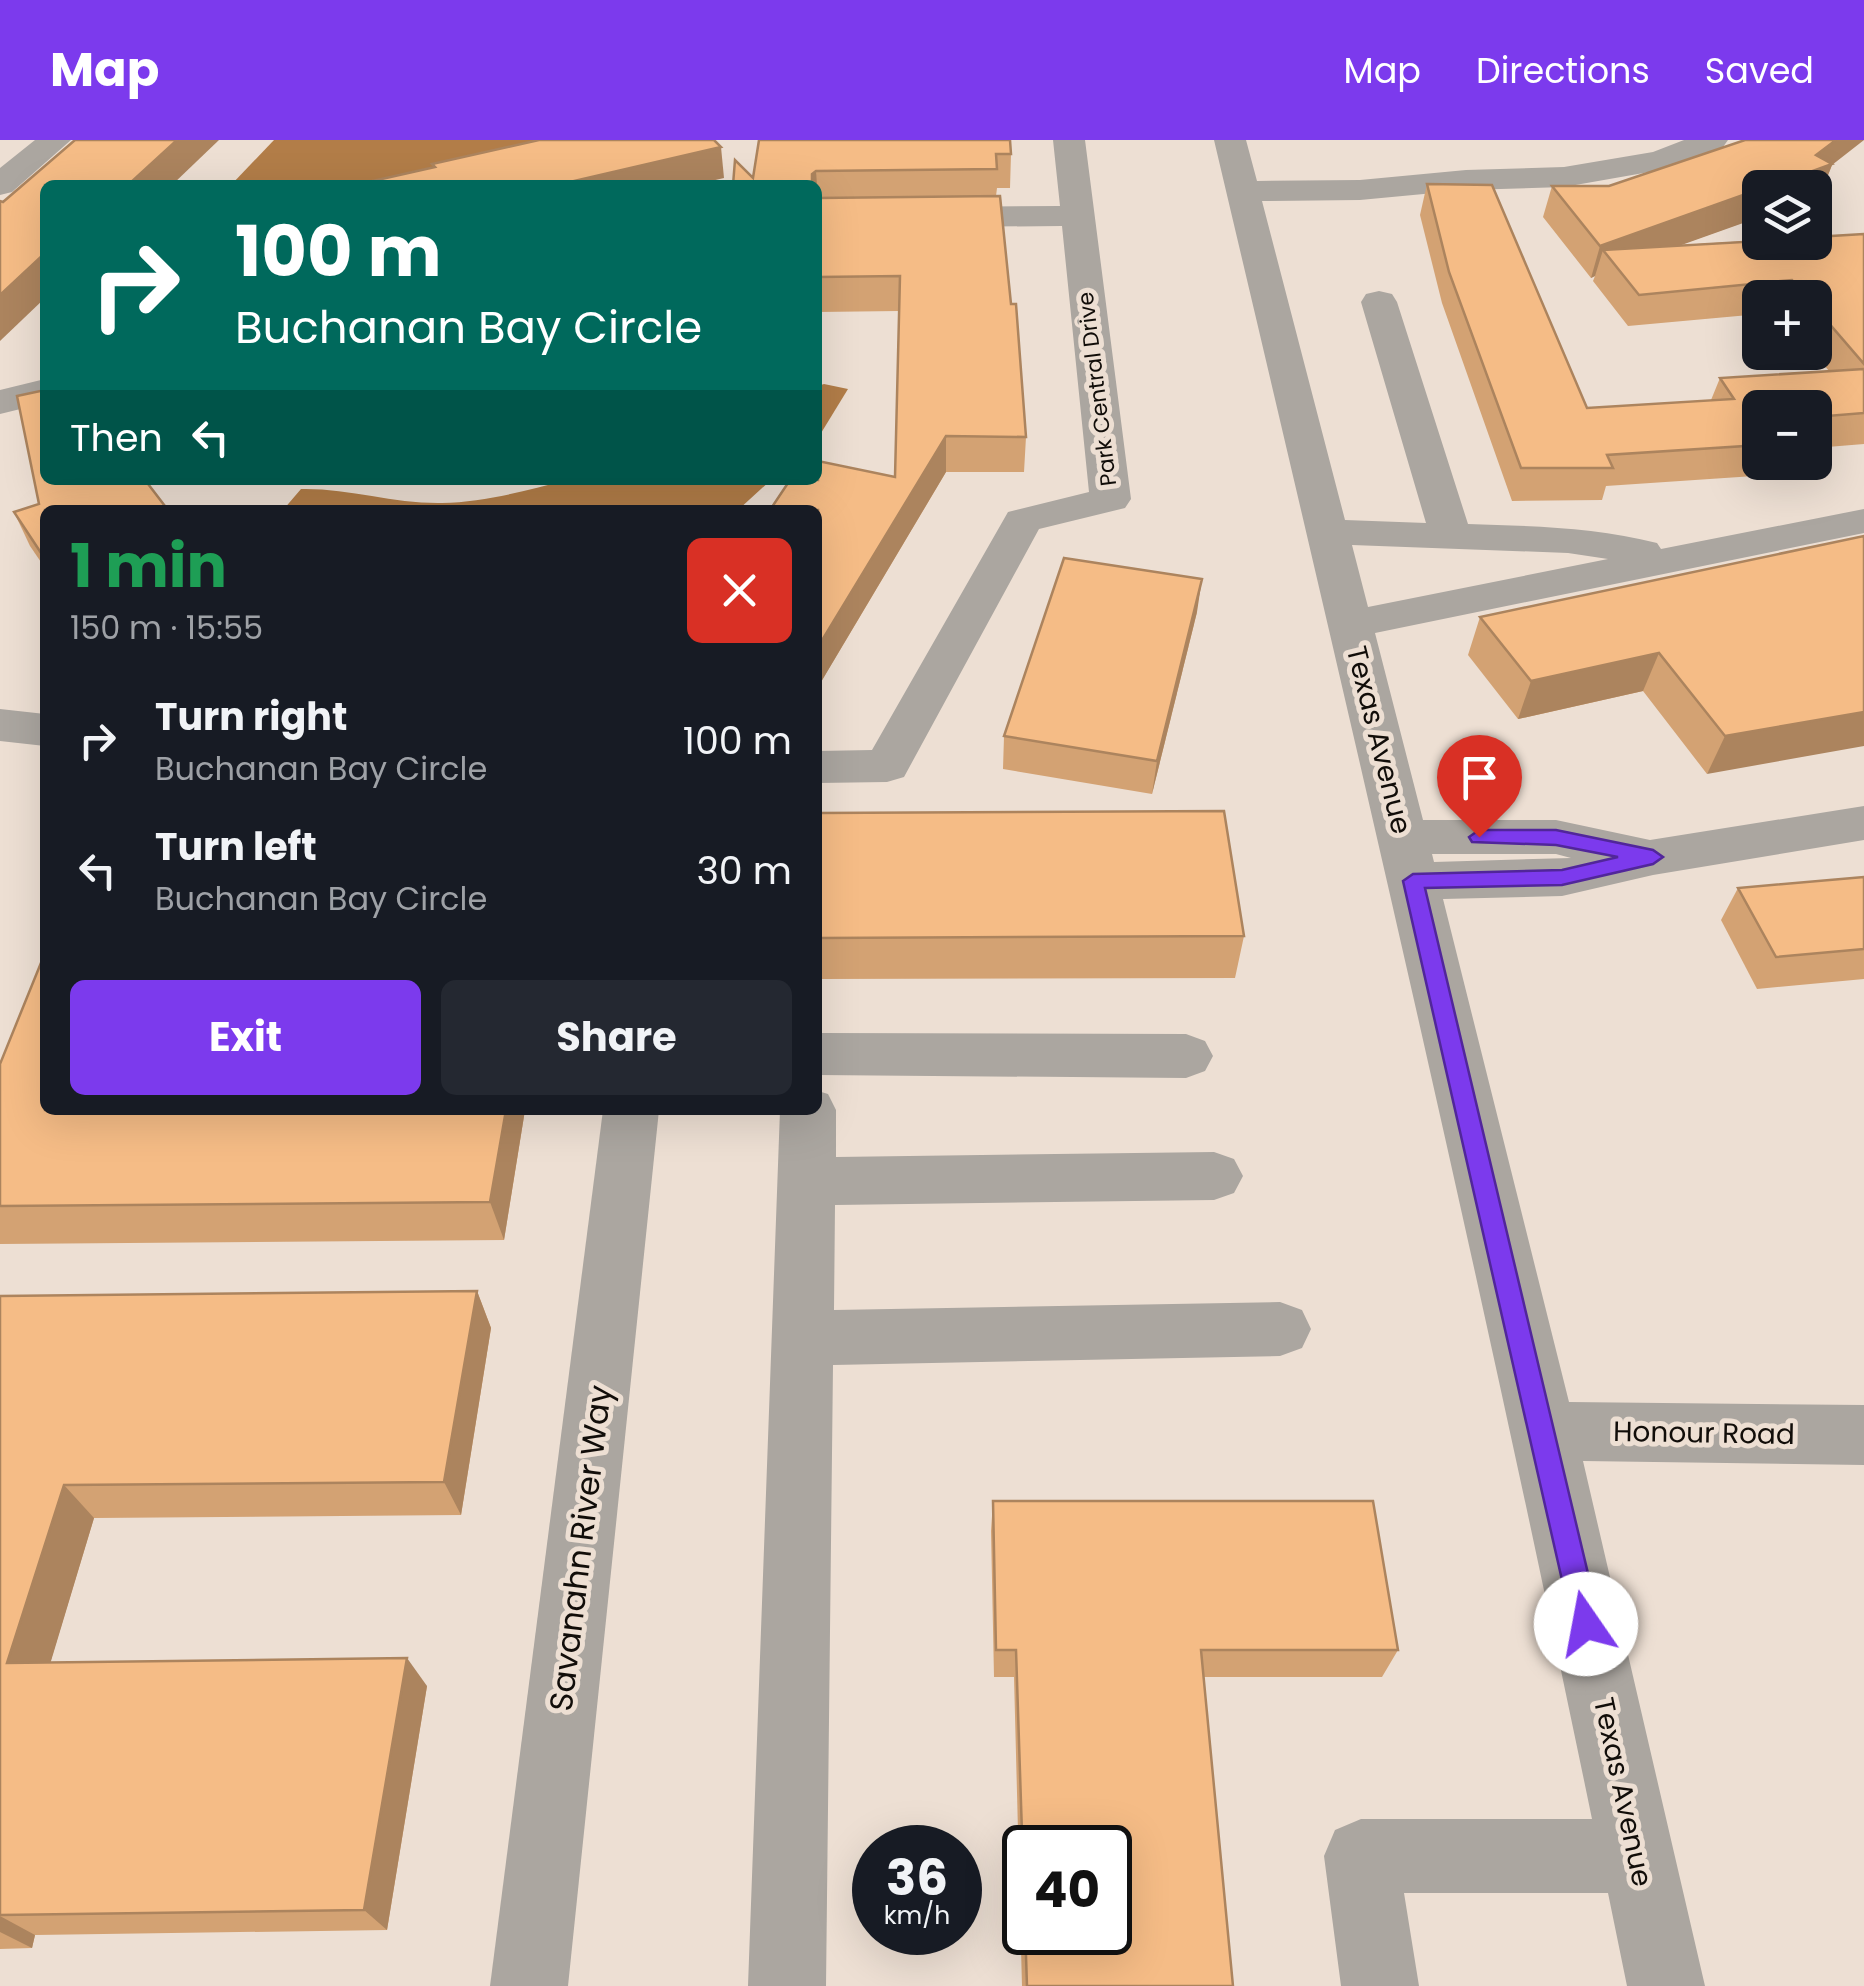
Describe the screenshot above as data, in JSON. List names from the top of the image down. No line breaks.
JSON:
{"streets":{"street":["Park Central Drive","Texas Avenue","Honour Road","Savanahn River Way"]},"crossings":[["Texas Avenue","Honour Road"]],"page":{"header":"Map","nav":["Map","Directions","Saved"],"map_buttons":["+","−"],"turn":["100 m","Buchanan Bay Circle"],"then":"Then","heading":["1 min","150 m · 15:55"],"list":[{"name":"Turn right","note":"Buchanan Bay Circle","value":"100 m"},{"name":"Turn left","note":"Buchanan Bay Circle","value":"30 m"}],"buttons":["Exit","Share"],"speed":"36 km/h","limit":"40"}}
